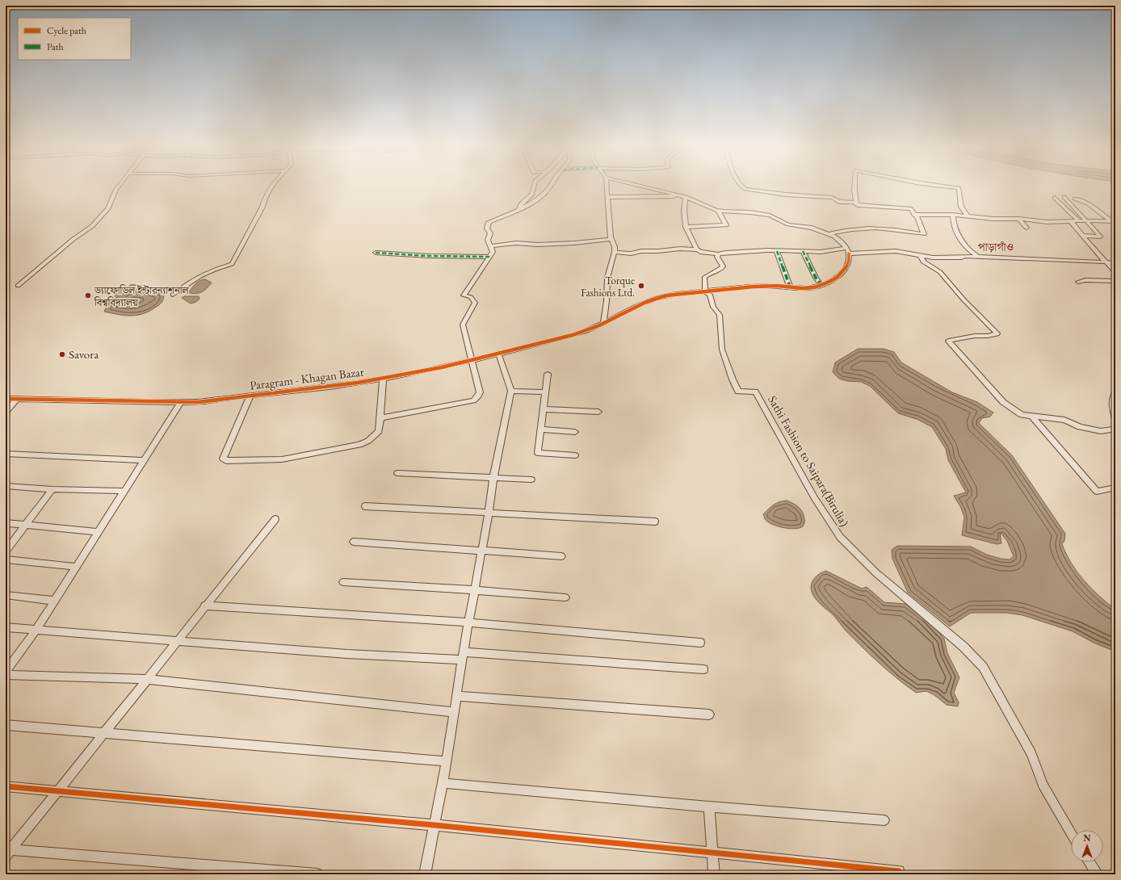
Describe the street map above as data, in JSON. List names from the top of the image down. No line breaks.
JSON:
{"streets":{"street":["Paragram - Khagan Bazar","Sathi Fashion to Saipara(Birulia)"]},"crossings":[["Paragram - Khagan Bazar","Sathi Fashion to Saipara(Birulia)"]],"districts":["পাড়াগাঁও"],"places":["Torque Fashions Ltd.","ড্যাফোডিল ইন্টারন্যাশনাল বিশ্ববিদ্যালয়","Savora"],"legend":["Cycle path","Path"],"north":"top"}
